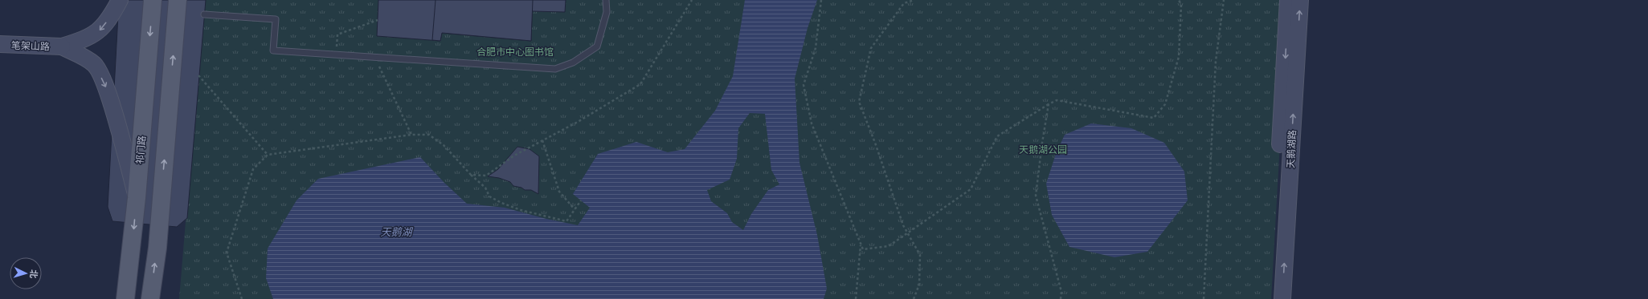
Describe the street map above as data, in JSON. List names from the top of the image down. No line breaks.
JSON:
{"streets":{"main road":["祁门路"],"street":["笔架山路","天鹅湖路"]},"water":["天鹅湖"],"parks":["合肥市中心图书馆","天鹅湖公园"],"north":"right"}
